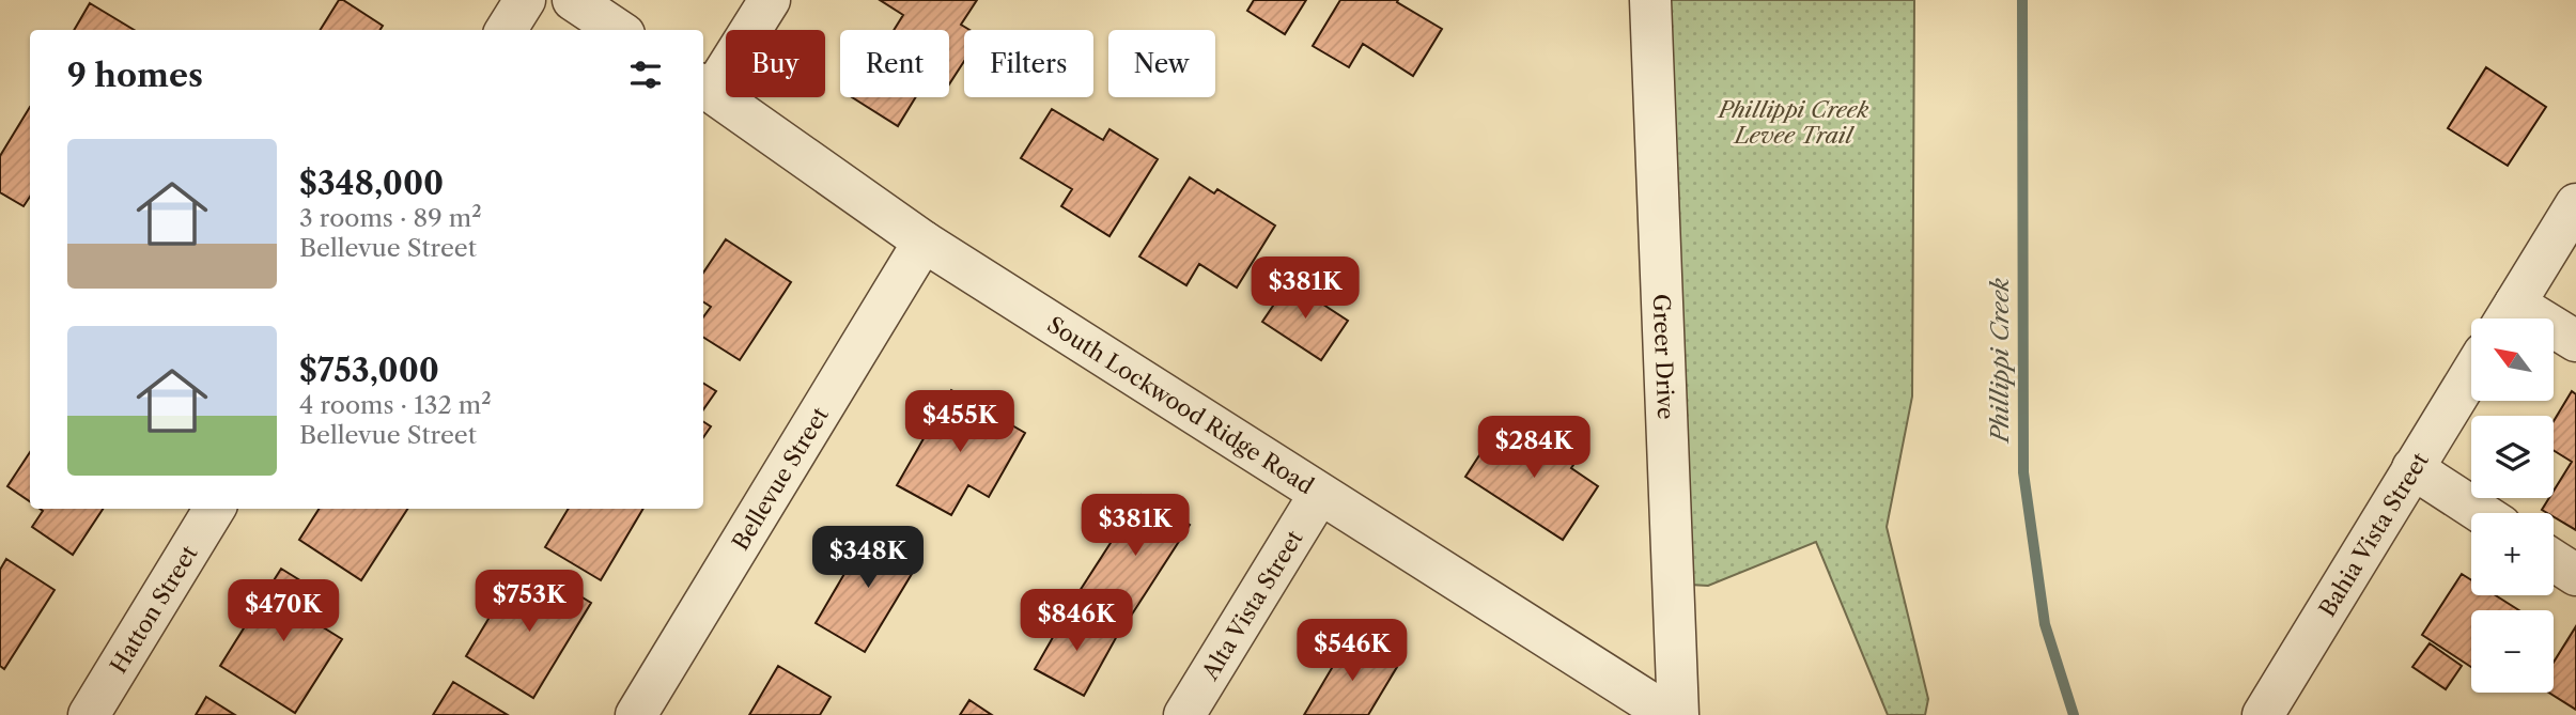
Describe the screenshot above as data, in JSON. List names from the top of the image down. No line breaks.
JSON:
{"streets":{"street":["Greer Drive","South Lockwood Ridge Road","Bellevue Street","Bahia Vista Street","Alta Vista Street","Hatton Street"]},"crossings":[["South Lockwood Ridge Road","Bellevue Street"],["South Lockwood Ridge Road","Alta Vista Street"]],"water":["Phillippi Creek"],"parks":["Phillippi Creek Levee Trail"],"north":"top left","page":{"chip":["Buy","Rent","Filters","New"],"heading":"9 homes","list":[{"name":"$348,000","note":"3 rooms · 89 m² · Bellevue Street"},{"name":"$753,000","note":"4 rooms · 132 m² · Bellevue Street"}],"price":["$381K","$455K","$284K","$381K","$348K","$753K","$470K","$846K","$546K"],"map_buttons":["+","−"]}}
